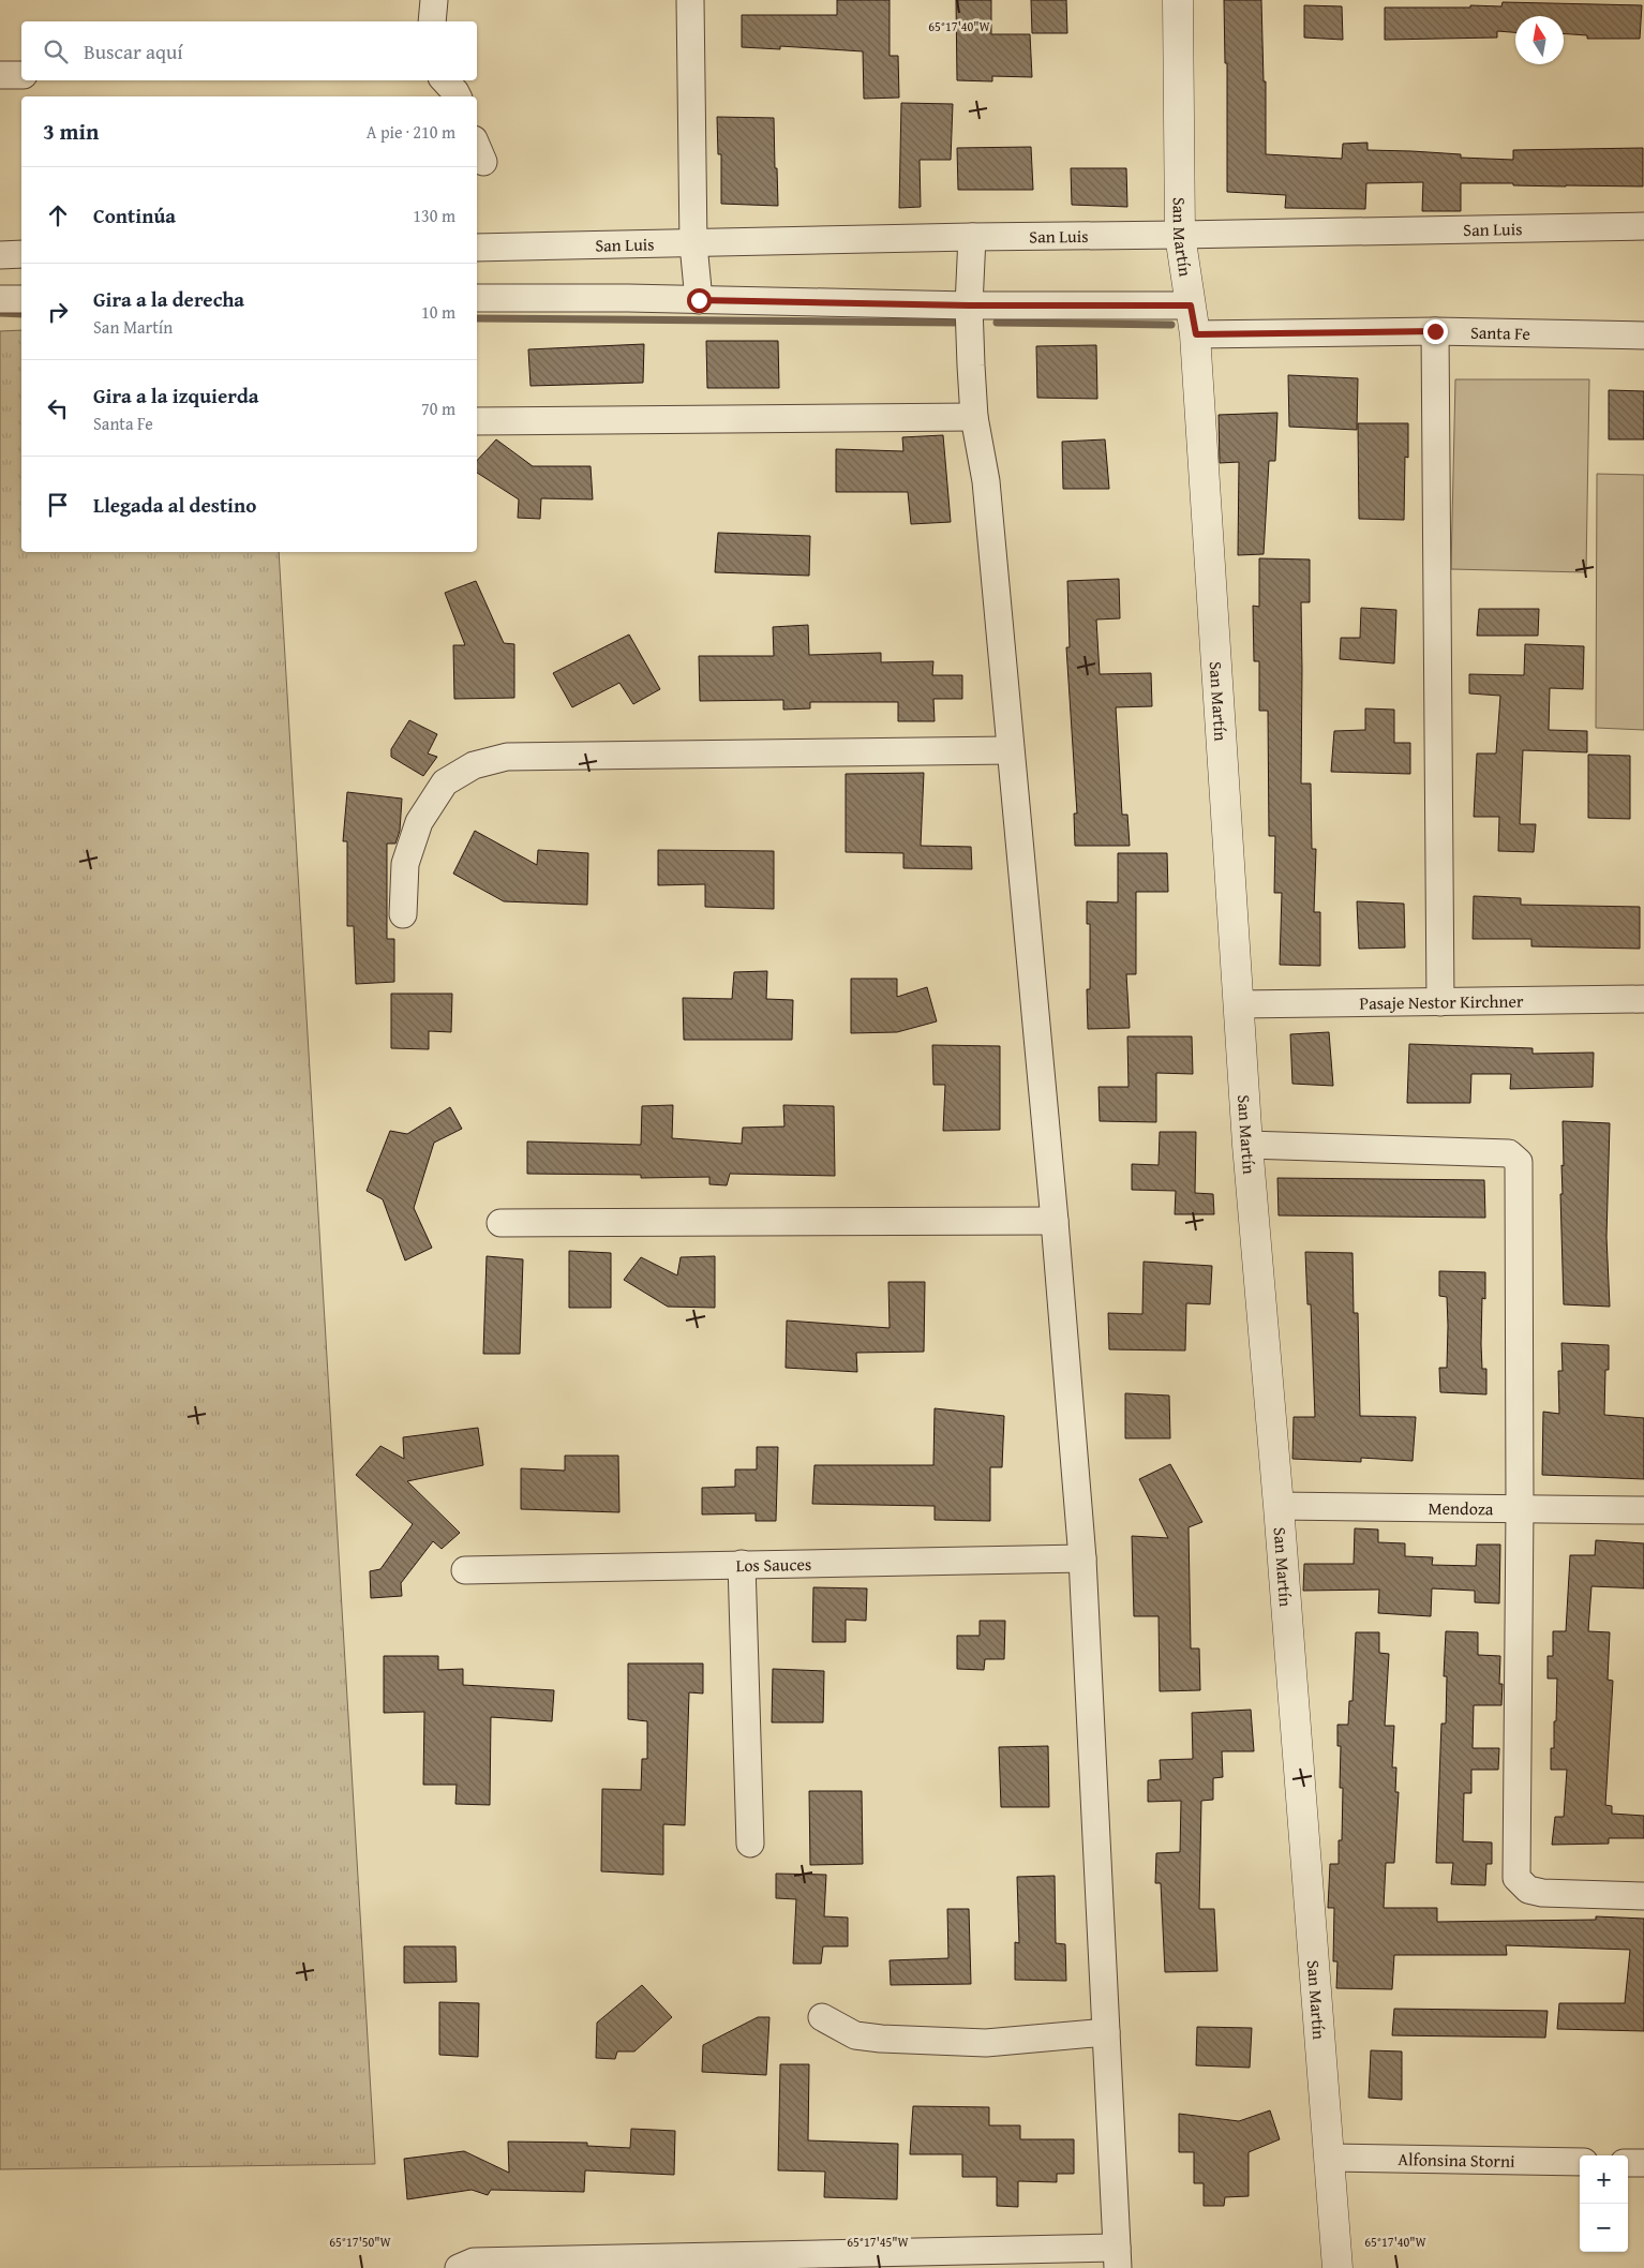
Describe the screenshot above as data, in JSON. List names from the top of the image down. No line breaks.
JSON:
{"streets":{"street":["San Luis","San Martín","Santa Fe","Pasaje Nestor Kirchner","Mendoza","Los Sauces","Alfonsina Storni"]},"crossings":[["San Luis","San Martín"],["San Martín","Santa Fe"],["San Martín","Pasaje Nestor Kirchner"],["San Martín","Mendoza"],["San Martín","Alfonsina Storni"]],"north":"top","page":{"search":"Buscar aquí","heading":["3 min","A pie · 210 m"],"list":[["Continúa","130 m"],["Gira a la derecha","San Martín","10 m"],["Gira a la izquierda","Santa Fe","70 m"],"Llegada al destino"],"map_buttons":["+","−"]},"coordinates":["65°17'40\"W","65°17'50\"W","65°17'45\"W"]}
